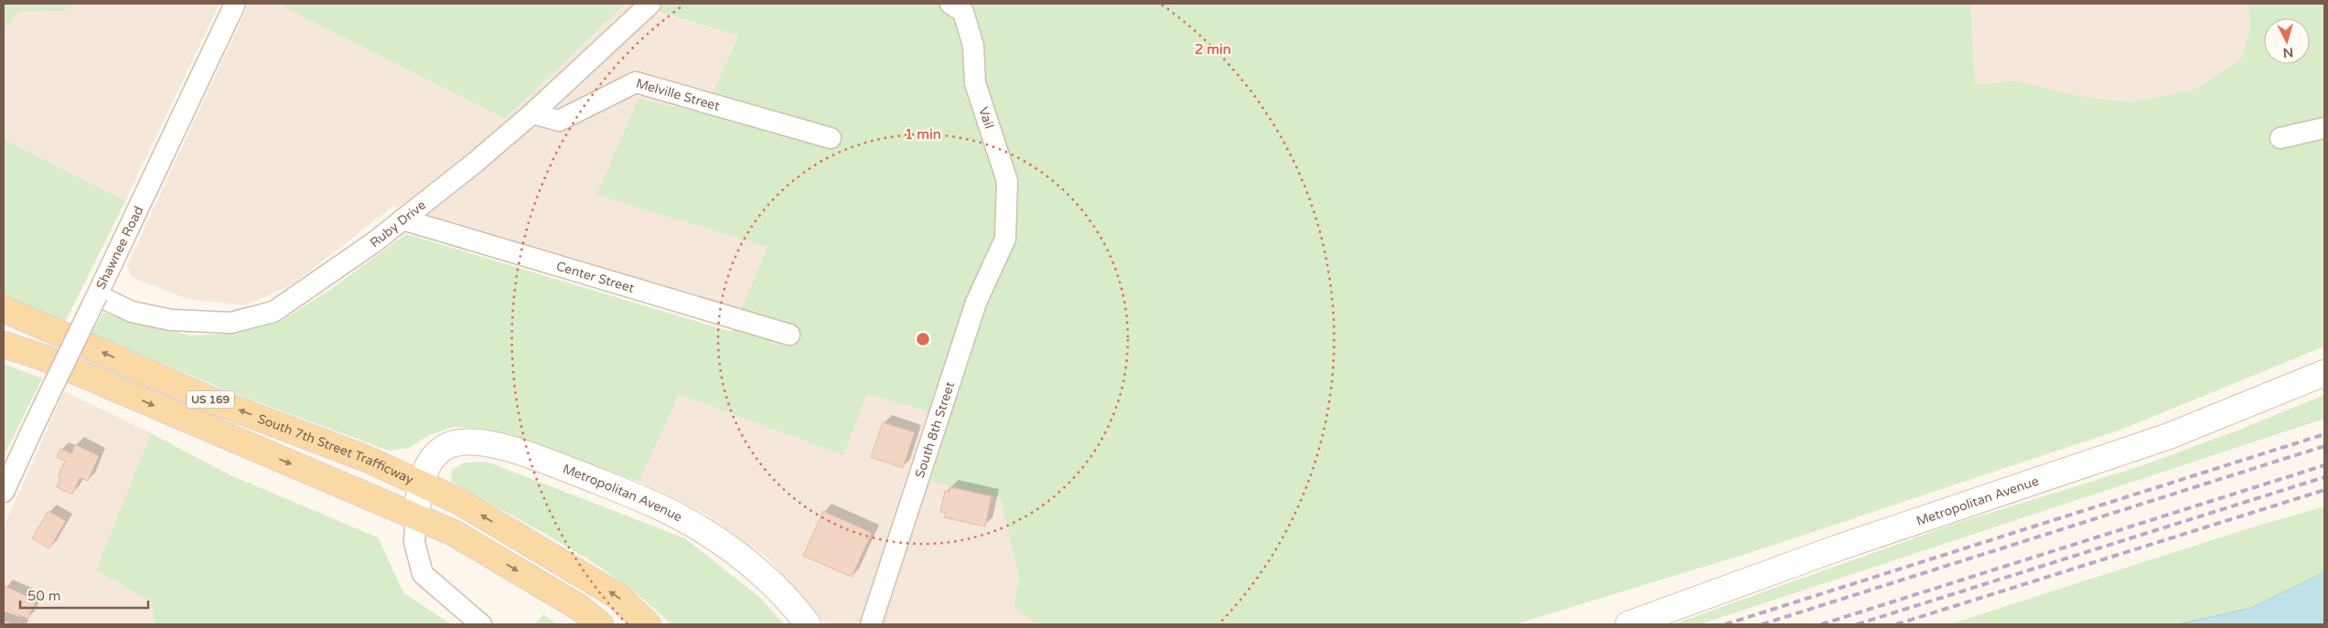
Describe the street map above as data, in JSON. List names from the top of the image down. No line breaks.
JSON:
{"streets":{"main road":["US 169","South 7th Street Trafficway","Metropolitan Avenue"],"street":["Melville Street","Vail","Ruby Drive","Shawnee Road","Center Street","South 8th Street"]},"crossings":[["Melville Street","Ruby Drive"],["Vail","South 8th Street"],["Ruby Drive","Shawnee Road"],["Ruby Drive","Center Street"],["South 7th Street Trafficway","Metropolitan Avenue"]],"scale_bar":"50 m","north":"bottom","rings":["2 min","1 min"]}
